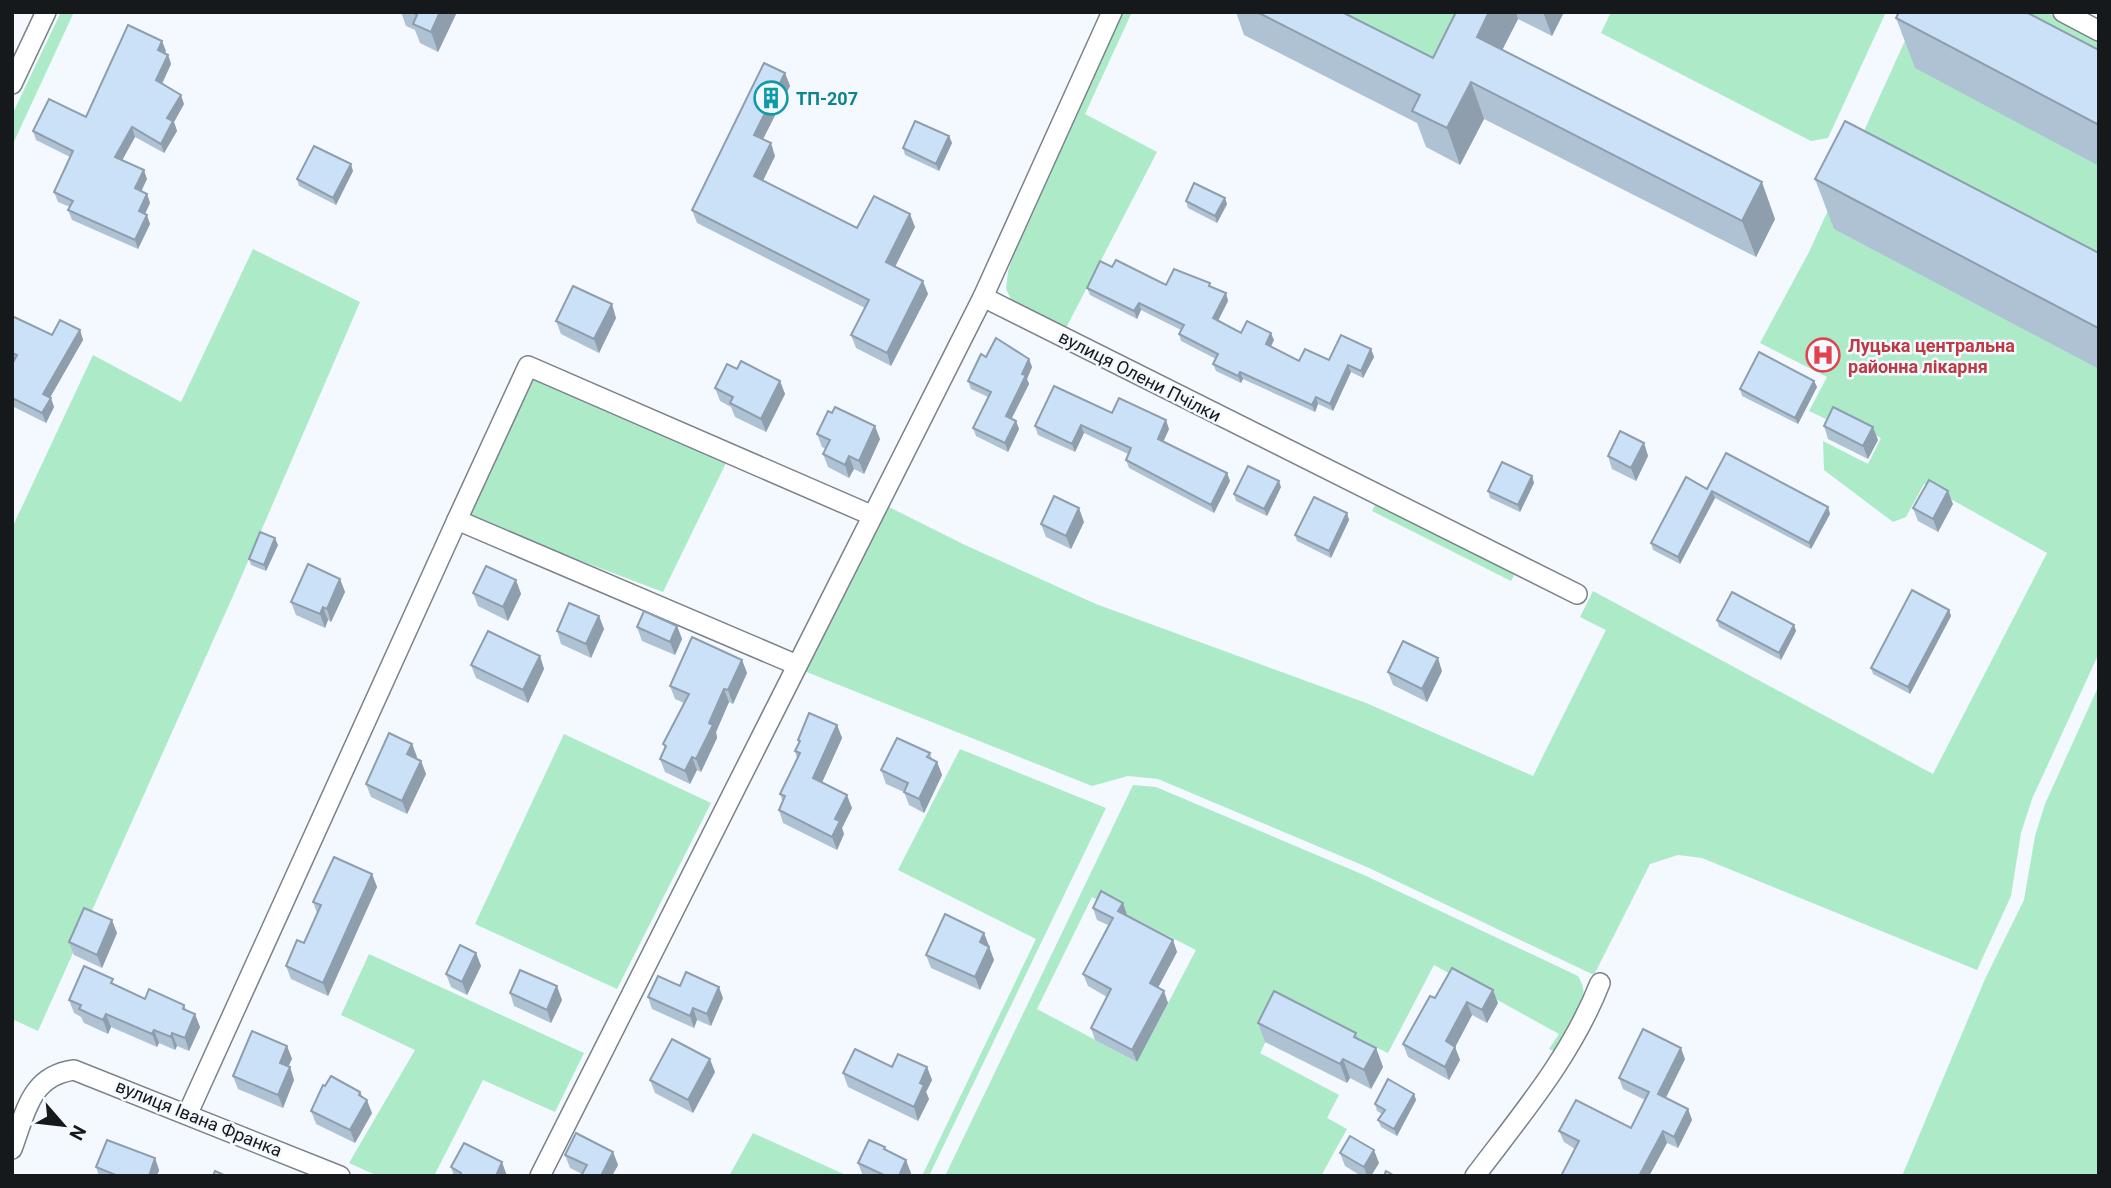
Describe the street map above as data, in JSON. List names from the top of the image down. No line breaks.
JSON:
{"streets":{"street":["вулиця Олени Пчілки","вулиця Івана Франка"]},"places":{"building":["ТП-207"],"hospital":["Луцька центральна районна лікарня"]},"north":"bottom right"}
